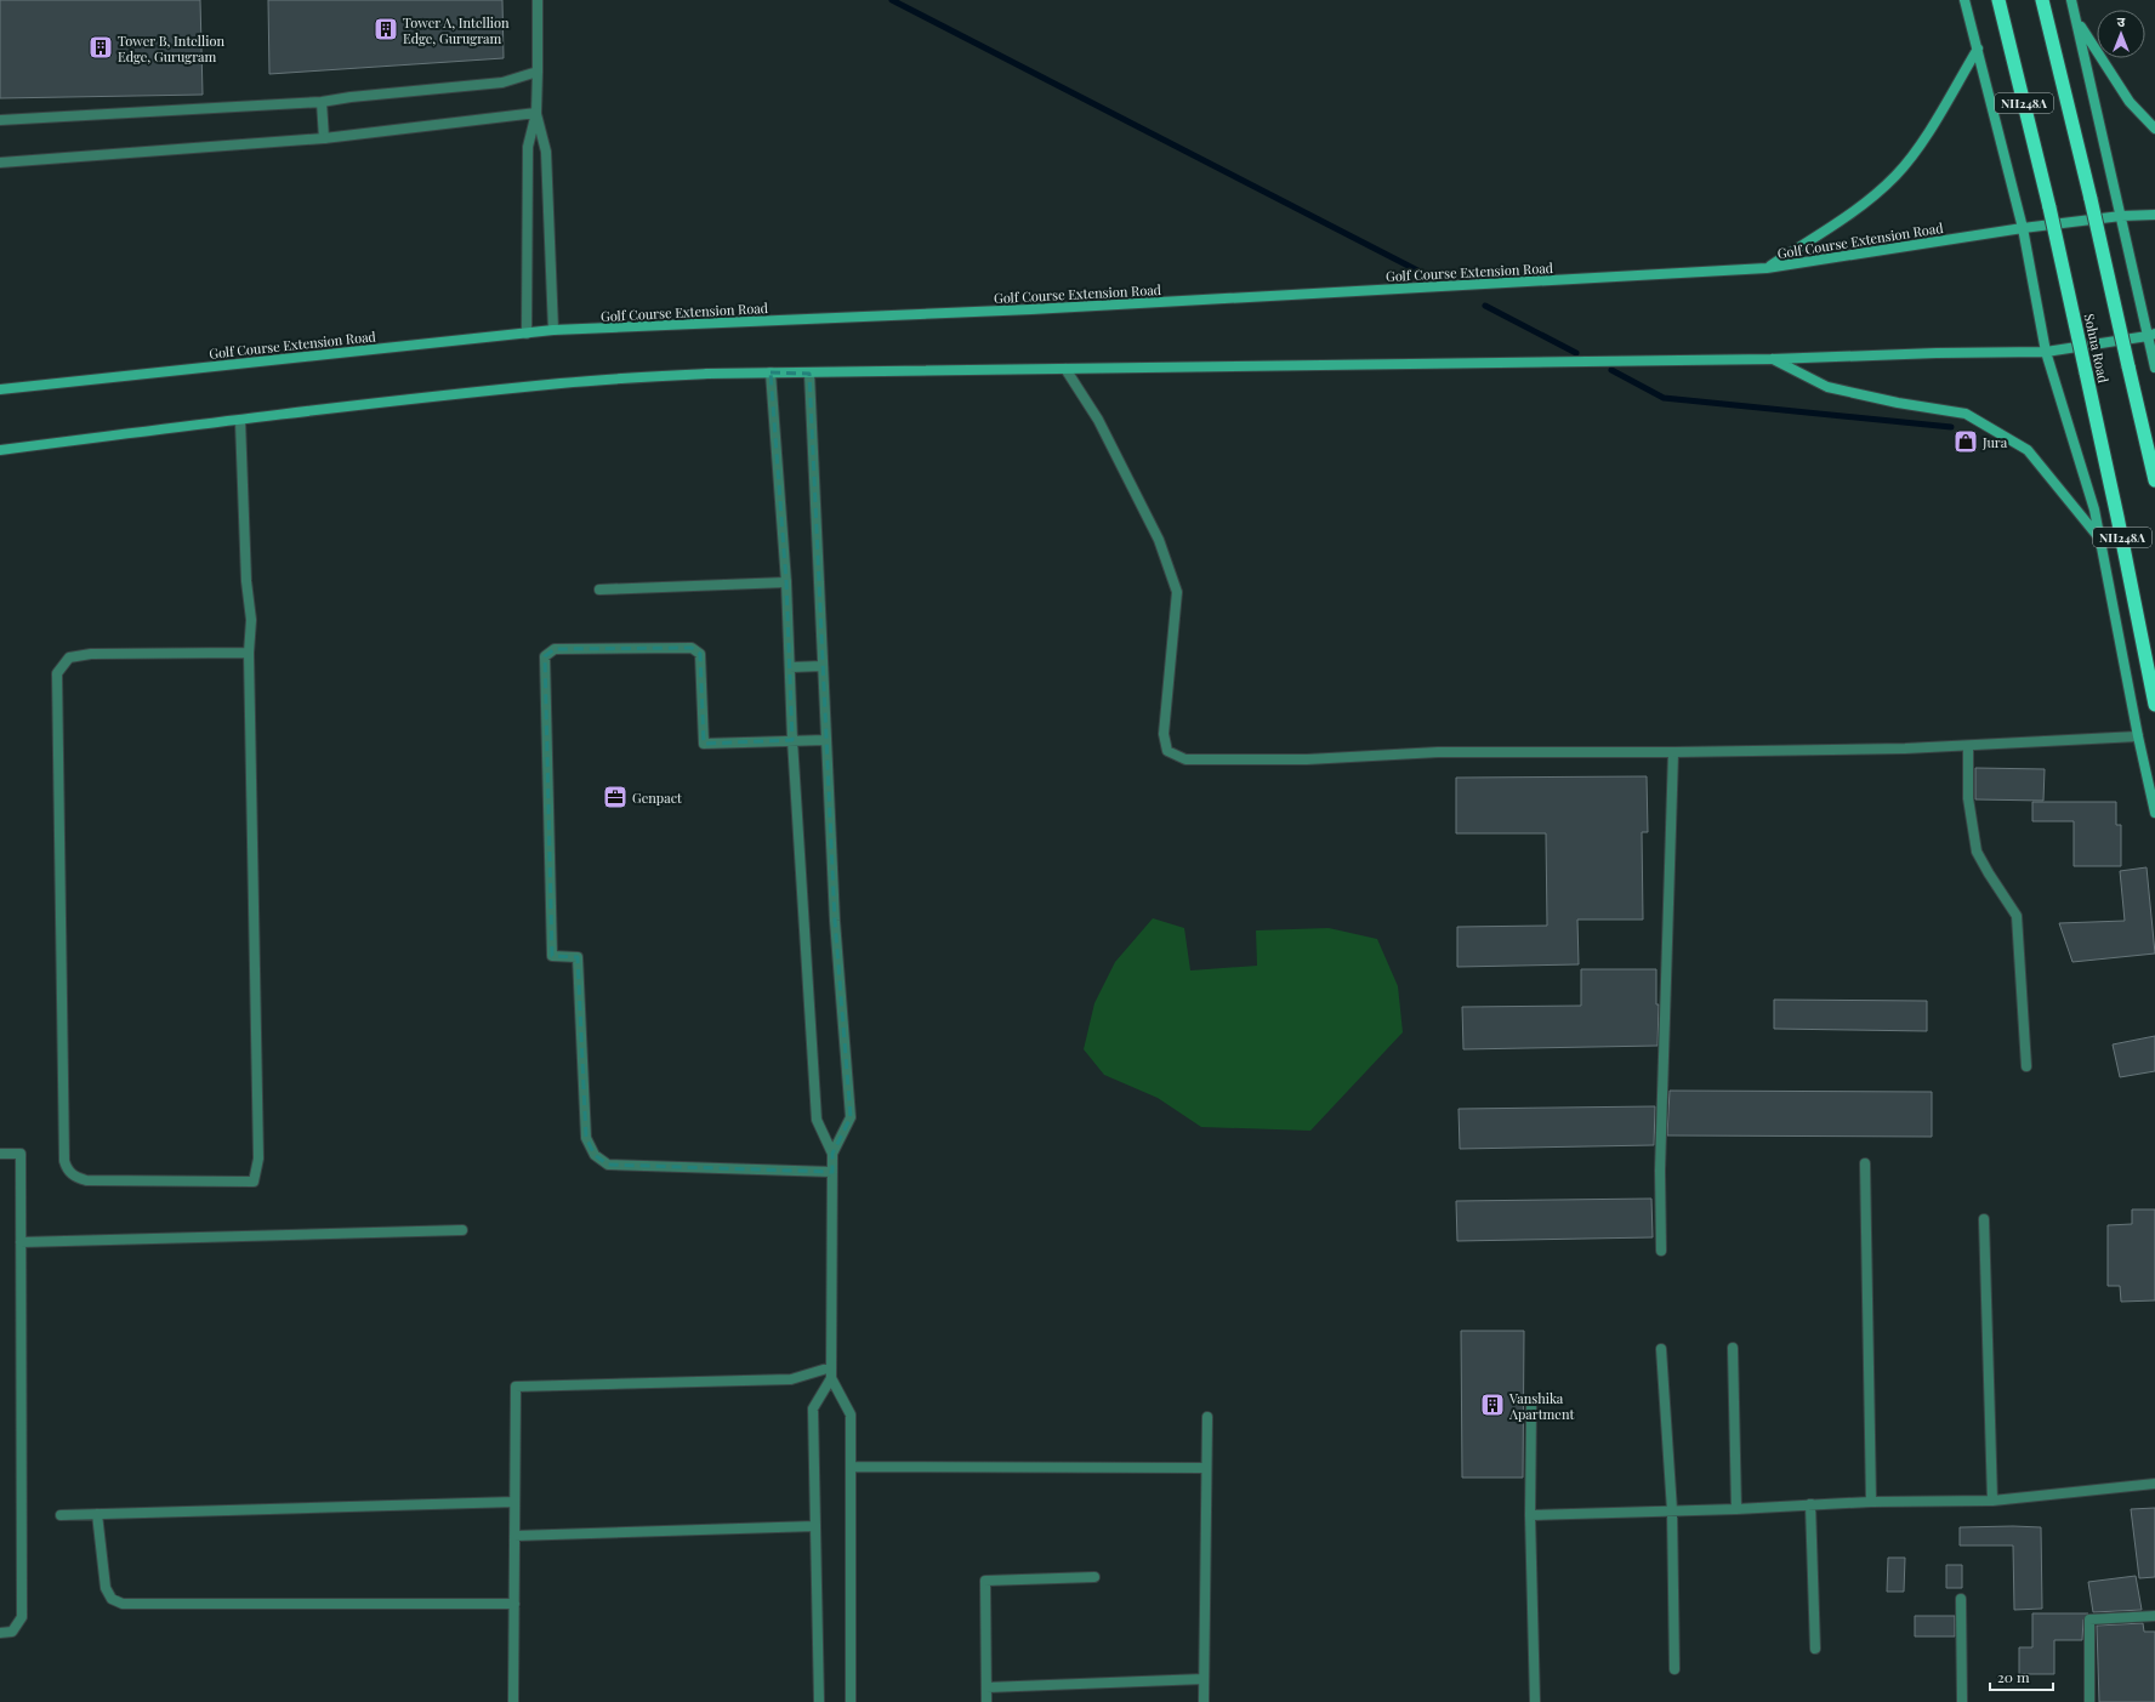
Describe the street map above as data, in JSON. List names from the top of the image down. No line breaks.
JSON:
{"streets":{"highway":["NH248A","Sohna Road"],"main road":["Golf Course Extension Road"]},"places":{"building":["Tower A, Intellion Edge, Gurugram","Tower B, Intellion Edge, Gurugram","Vanshika Apartment"],"shop":["Jura"],"office":["Genpact"]},"scale_bar":"20 m","north":"top"}
